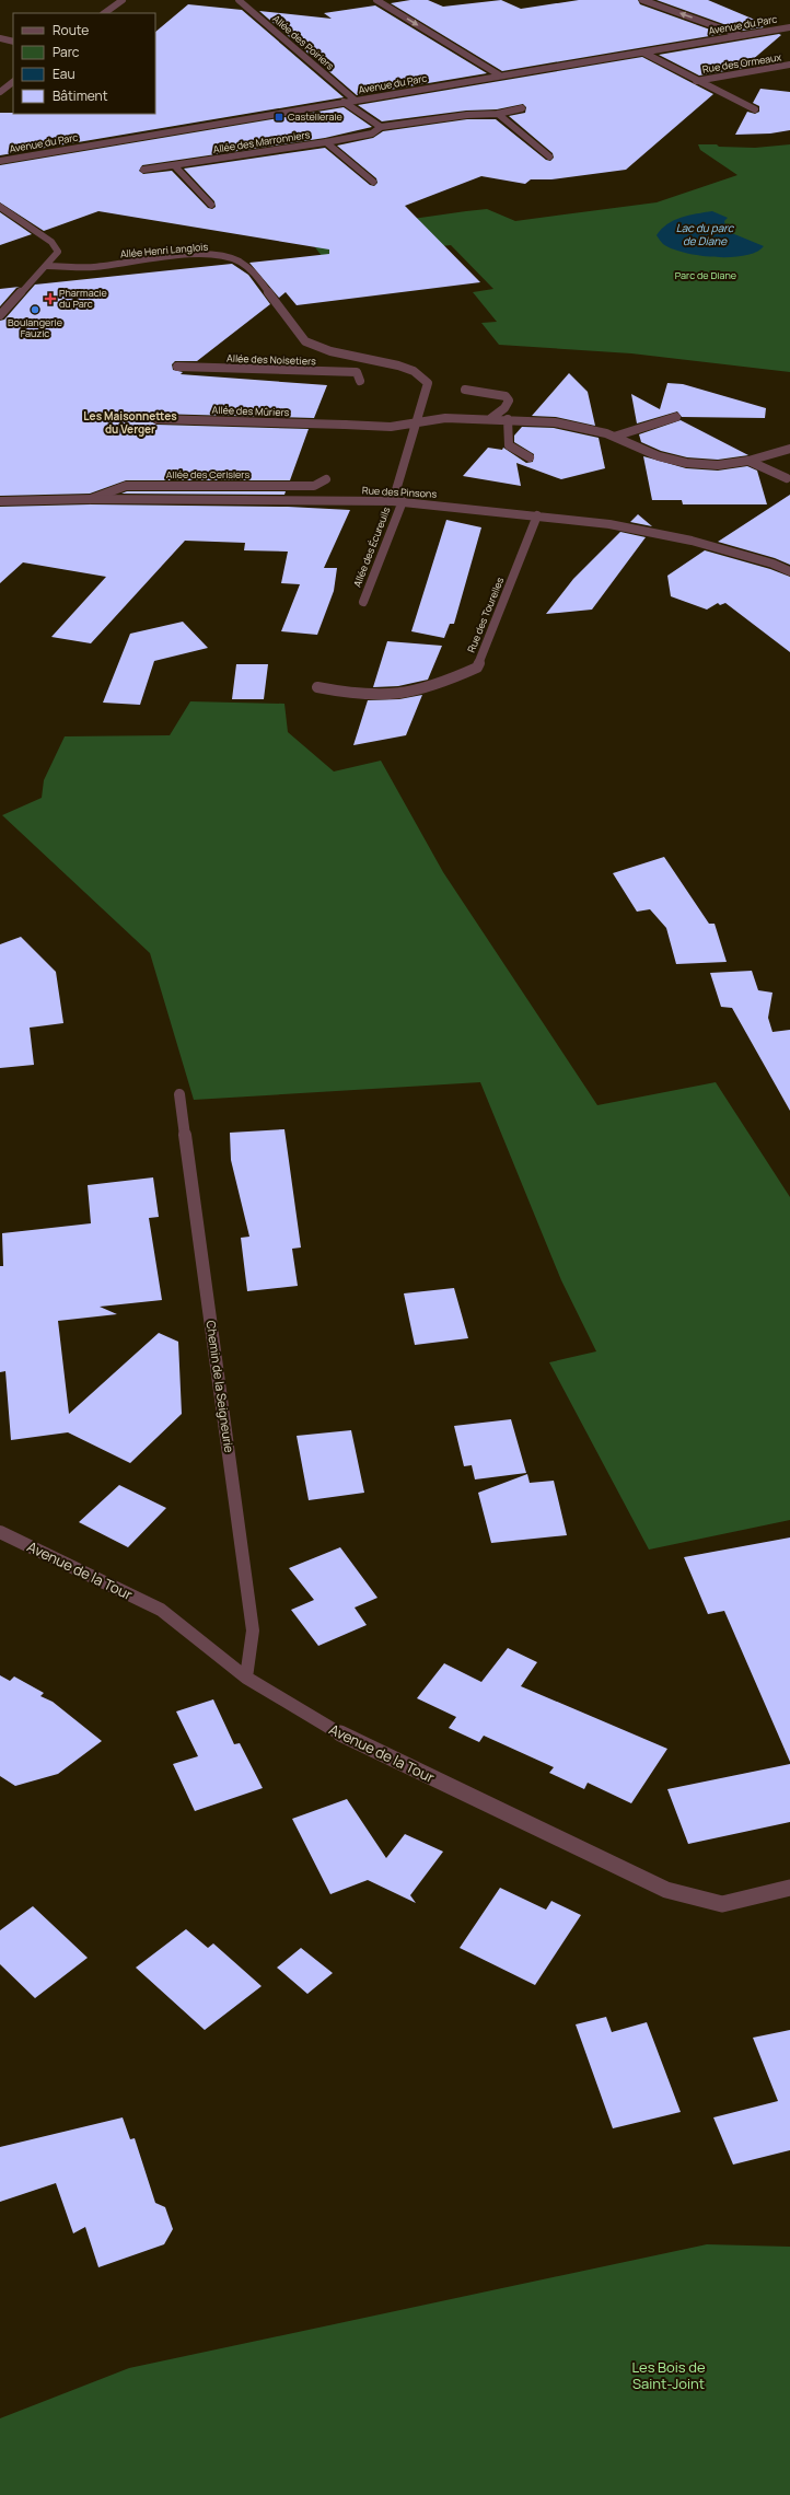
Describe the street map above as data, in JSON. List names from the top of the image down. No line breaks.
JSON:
{"streets":{"street":["Avenue du Parc","Allée des Poiriers","Rue des Ormeaux","Allée des Marronniers","Allée Henri Langlois","Allée des Noisetiers","Allée des Mûriers","Allée des Cerisiers","Rue des Pinsons","Allée des Écureuils","Rue des Tourelles","Chemin de la Seigneurie","Avenue de la Tour"]},"crossings":[["Avenue du Parc","Allée des Poiriers"],["Avenue du Parc","Rue des Ormeaux"],["Allée Henri Langlois","Allée des Mûriers"],["Allée Henri Langlois","Rue des Pinsons"],["Allée Henri Langlois","Allée des Écureuils"],["Allée des Cerisiers","Rue des Pinsons"],["Rue des Pinsons","Allée des Écureuils"],["Rue des Pinsons","Rue des Tourelles"],["Chemin de la Seigneurie","Avenue de la Tour"]],"districts":["Les Maisonnettes du Verger"],"water":["Lac du parc de Diane"],"parks":["Parc de Diane","Les Bois de Saint-Joint"],"places":{"transit":["Castelleraie"],"health":["Pharmacie du Parc"],"other":["Boulangerie Fauzic"]},"legend":["Route","Parc","Eau","Bâtiment"]}
